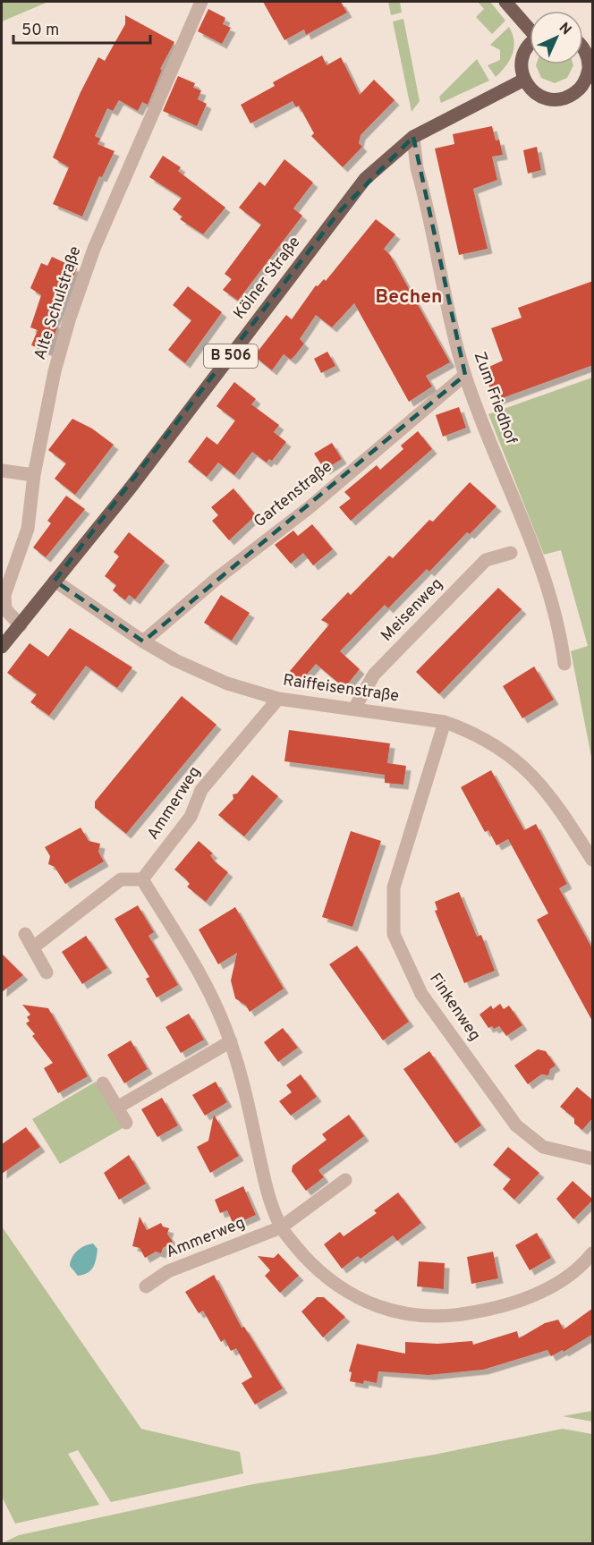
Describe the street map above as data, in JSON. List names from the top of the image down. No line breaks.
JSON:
{"streets":{"main road":["Kölner Straße","B 506"],"street":["Alte Schulstraße","Zum Friedhof","Gartenstraße","Meisenweg","Raiffeisenstraße","Ammerweg","Finkenweg"]},"crossings":[["Kölner Straße","Alte Schulstraße"],["Kölner Straße","Zum Friedhof"],["Kölner Straße","Raiffeisenstraße"],["Zum Friedhof","Gartenstraße"],["Gartenstraße","Raiffeisenstraße"],["Meisenweg","Raiffeisenstraße"],["Raiffeisenstraße","Ammerweg"],["Raiffeisenstraße","Finkenweg"]],"districts":["Bechen"],"scale_bar":"50 m","north":"top right"}
